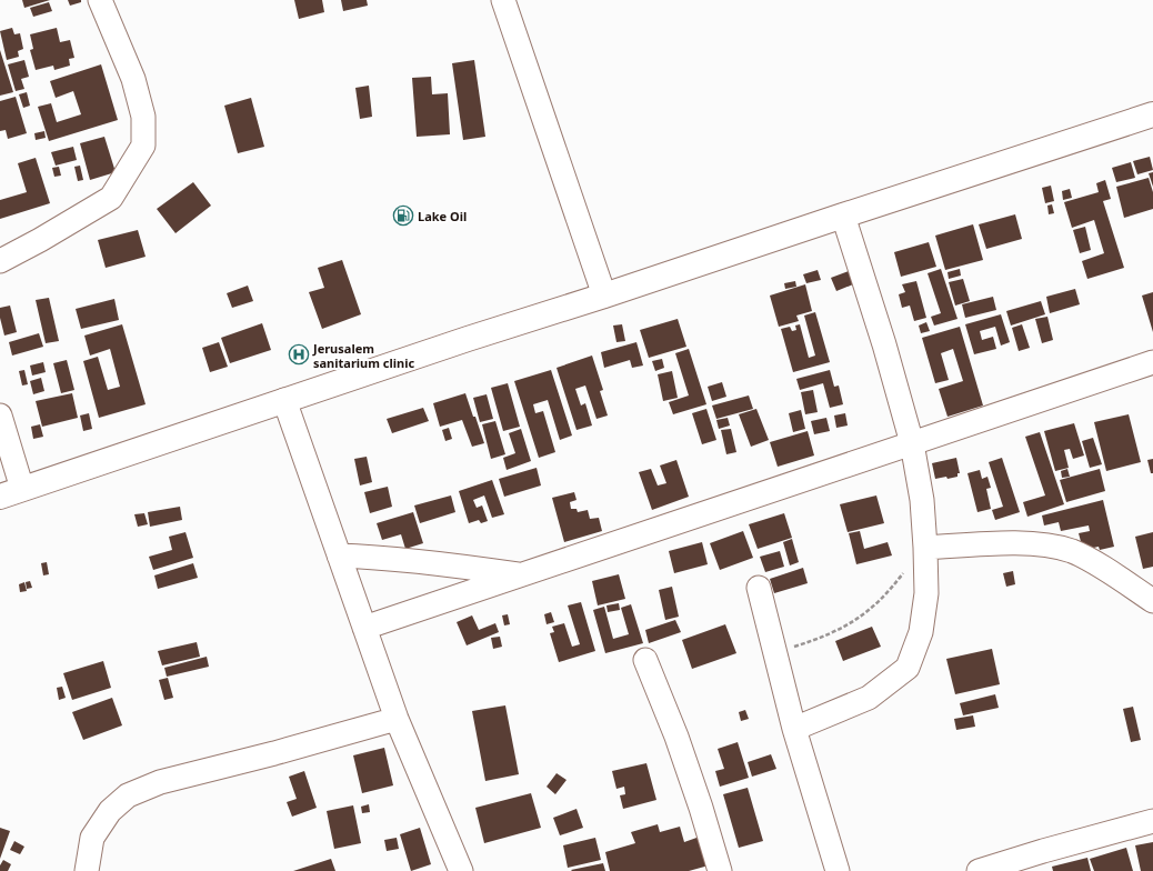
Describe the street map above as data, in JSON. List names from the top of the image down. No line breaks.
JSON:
{"places":{"fuel station":["Lake Oil"],"hospital":["Jerusalem sanitarium clinic"]}}
